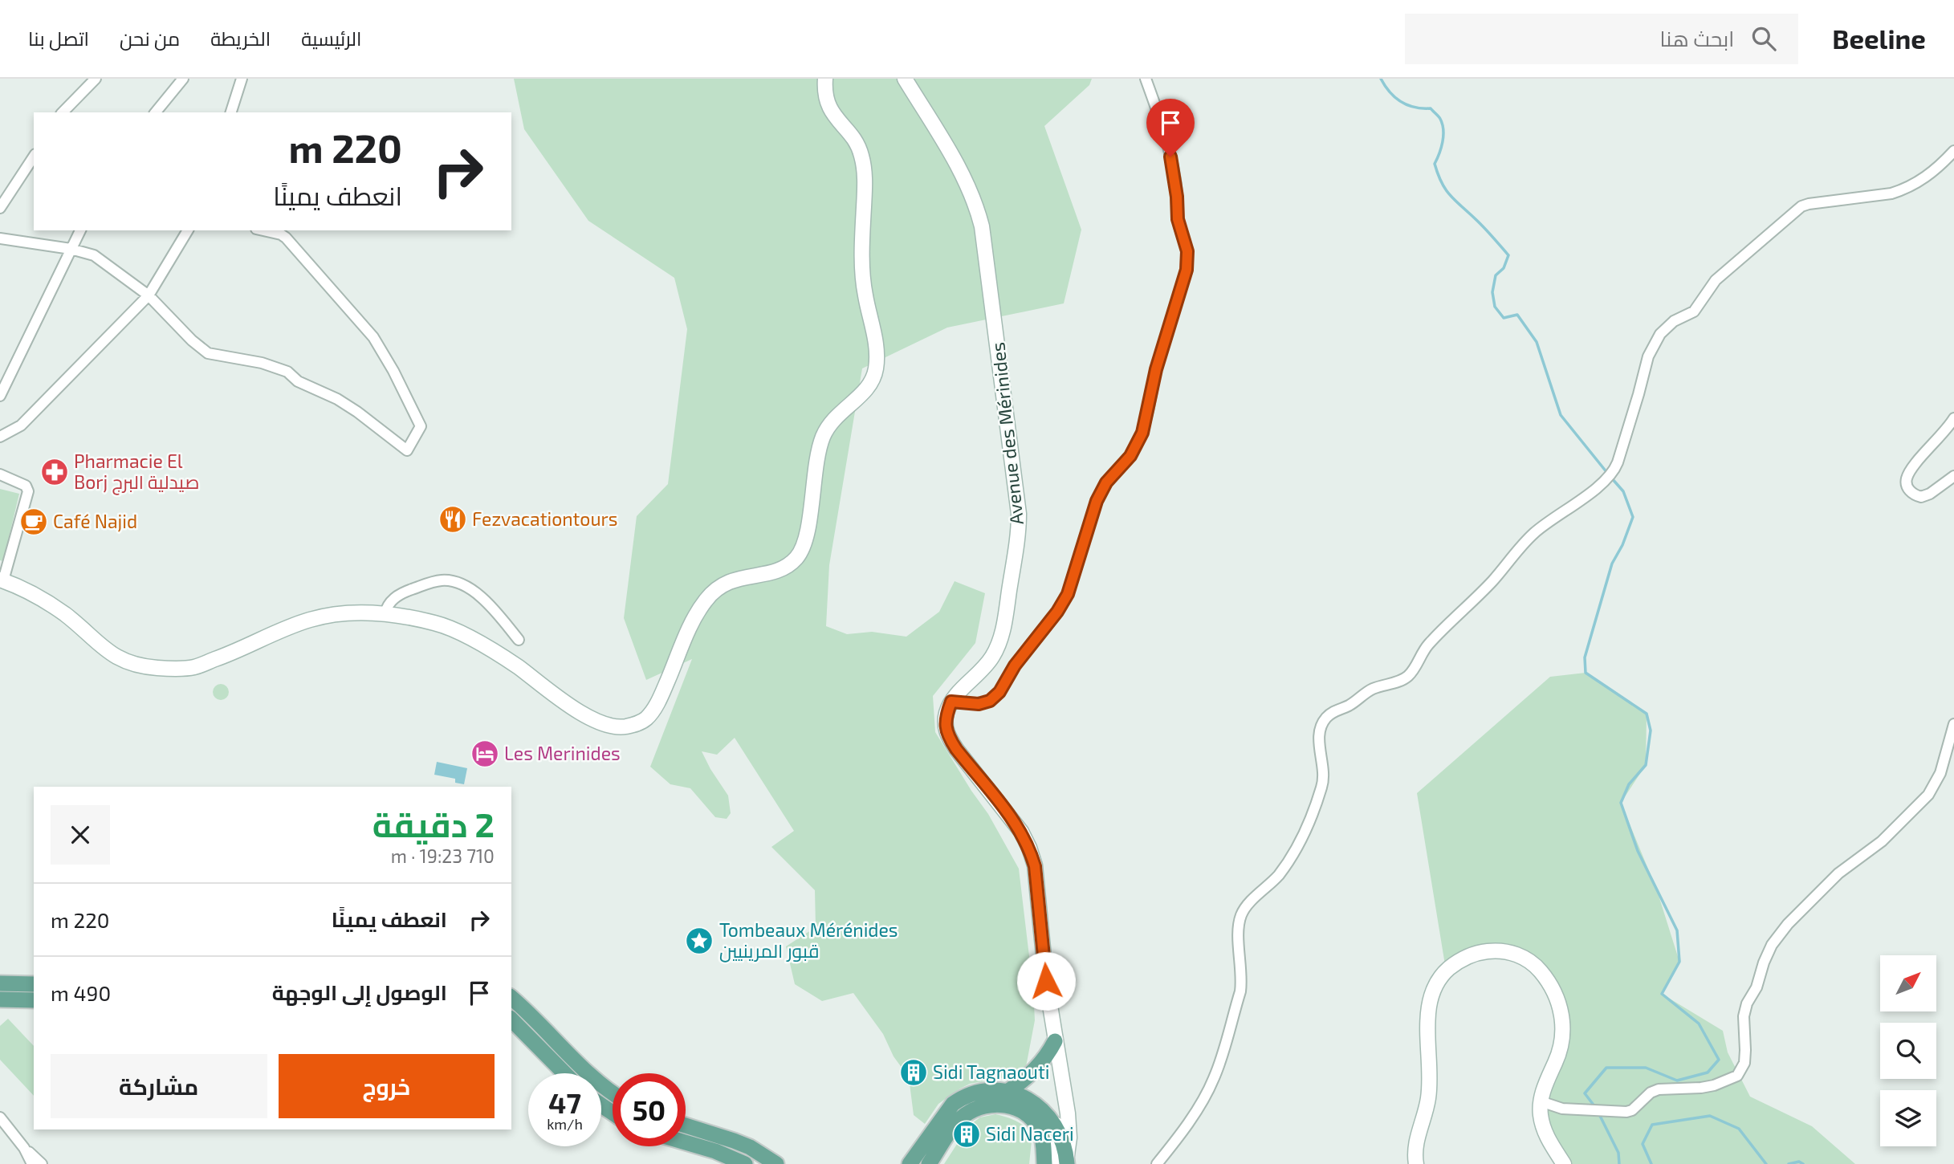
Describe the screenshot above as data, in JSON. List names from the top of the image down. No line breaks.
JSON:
{"streets":{"main road":["Avenue des Mérinides"]},"places":{"pharmacy":["Pharmacie El Borj صيدلية البرج"],"restaurant":["Fezvacationtours"],"cafe":["Café Najid"],"hotel":["Les Merinides"],"place":["Tombeaux Mérénides قبور المرينيين"],"building":["Sidi Tagnaouti","Sidi Naceri"]},"north":"top right","page":{"header":"Beeline","search":"ابحث هنا","nav":["الرئيسية","الخريطة","من نحن","اتصل بنا"],"turn":["220 m","انعطف يمينًا"],"heading":["2 دقيقة","710 m · 19:23"],"list":[{"name":"انعطف يمينًا","value":"220 m"},{"name":"الوصول إلى الوجهة","value":"490 m"}],"buttons":["خروج","مشاركة"],"speed":"47 km/h","limit":"50"}}
